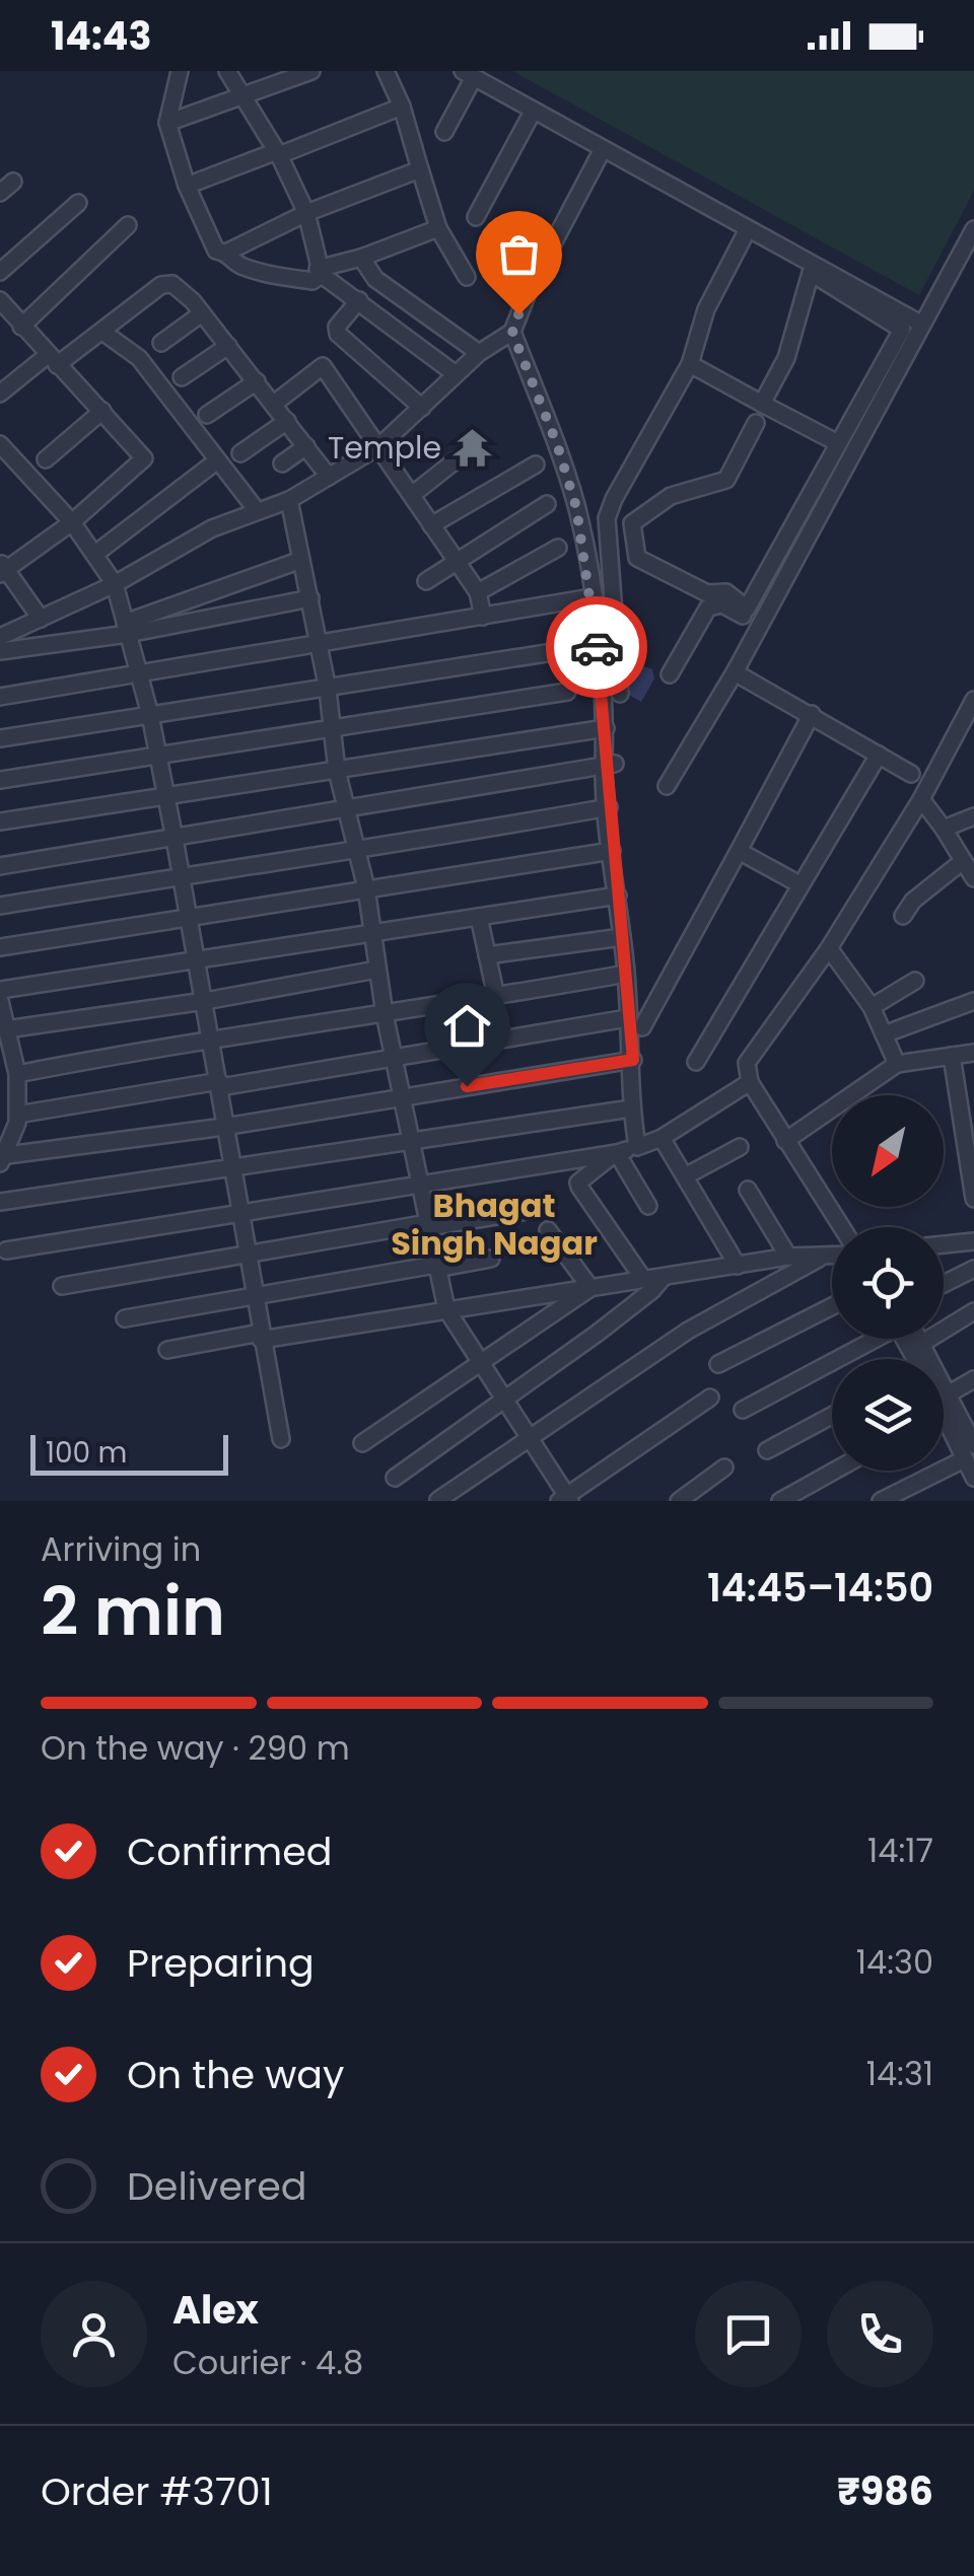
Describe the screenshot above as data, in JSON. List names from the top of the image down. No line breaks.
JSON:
{"districts":["Bhagat Singh Nagar"],"places":{"temple":["Temple"]},"scale_bar":"100 m","north":"bottom left","page":{"status":"14:43","scale":"100 m","heading":["2 min","Arriving in","14:45–14:50"],"panel":["Alex","Courier · 4.8","Order #3701","₹986"],"bar":"On the way · 290 m","list":[["Confirmed","14:17"],["Preparing","14:30"],["On the way","14:31"],"Delivered"]}}
